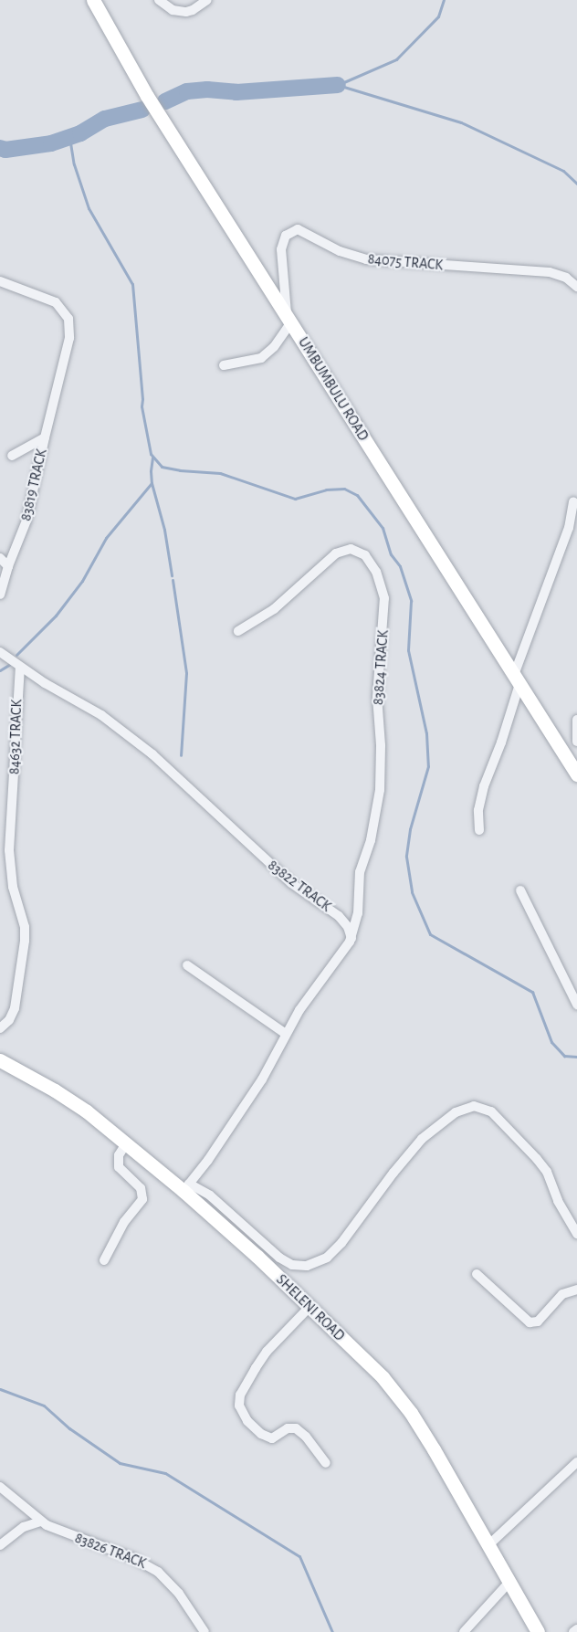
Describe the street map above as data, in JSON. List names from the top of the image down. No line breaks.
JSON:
{"streets":{"main road":["UMBUMBULU ROAD","SHELENI ROAD"],"street":["84075 TRACK","83819 TRACK","83824 TRACK","84632 TRACK","83822 TRACK","83826 TRACK"]},"crossings":[["84075 TRACK","UMBUMBULU ROAD"],["83824 TRACK","83822 TRACK"],["84632 TRACK","83822 TRACK"]]}
